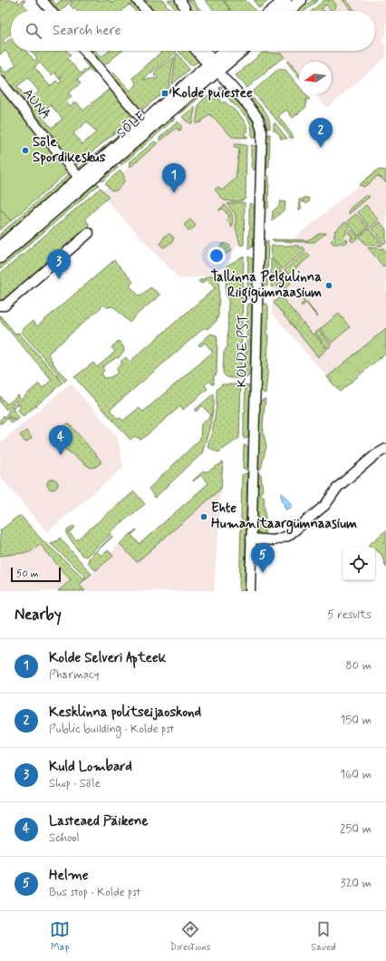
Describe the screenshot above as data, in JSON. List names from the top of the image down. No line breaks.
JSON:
{"streets":{"main road":["SÕLE"],"street":["AUNA","KOLDE PST"]},"crossings":[["AUNA","SÕLE"],["SÕLE","KOLDE PST"]],"places":{"transit":["Kolde puiestee"],"other":["Sõle Spordikeskus","Tallinna Pelgulinna Riigigümnaasium","Ehte Humanitaargümnaasium"]},"scale_bar":"50 m","north":"left","page":{"search":"Search here","pins":["2","1","3","4","5"],"scale":"50 m","heading":["Nearby","5 results"],"list":[{"mark":"1","name":"Kolde Selveri Apteek","note":"Pharmacy","value":"80 m"},{"mark":"2","name":"Kesklinna politseijaoskond","note":"Public building · Kolde pst","value":"150 m"},{"mark":"3","name":"Kuld Lombard","note":"Shop · Sõle","value":"160 m"},{"mark":"4","name":"Lasteaed Päikene","note":"School","value":"250 m"},{"mark":"5","name":"Helme","note":"Bus stop · Kolde pst","value":"320 m"}],"nav":["Map","Directions","Saved"]}}
